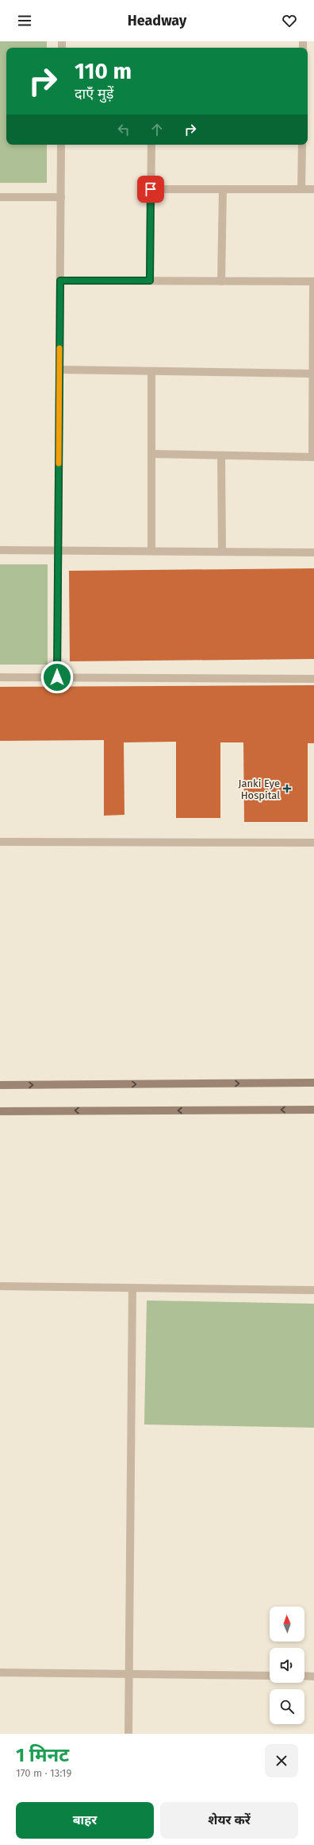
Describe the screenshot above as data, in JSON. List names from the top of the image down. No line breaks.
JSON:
{"places":{"health":["Janki Eye Hospital"]},"north":"top","page":{"header":"Headway","turn":["110 m","दाएँ मुड़ें"],"heading":["1 मिनट","170 m · 13:19"],"buttons":["बाहर","शेयर करें"]}}
